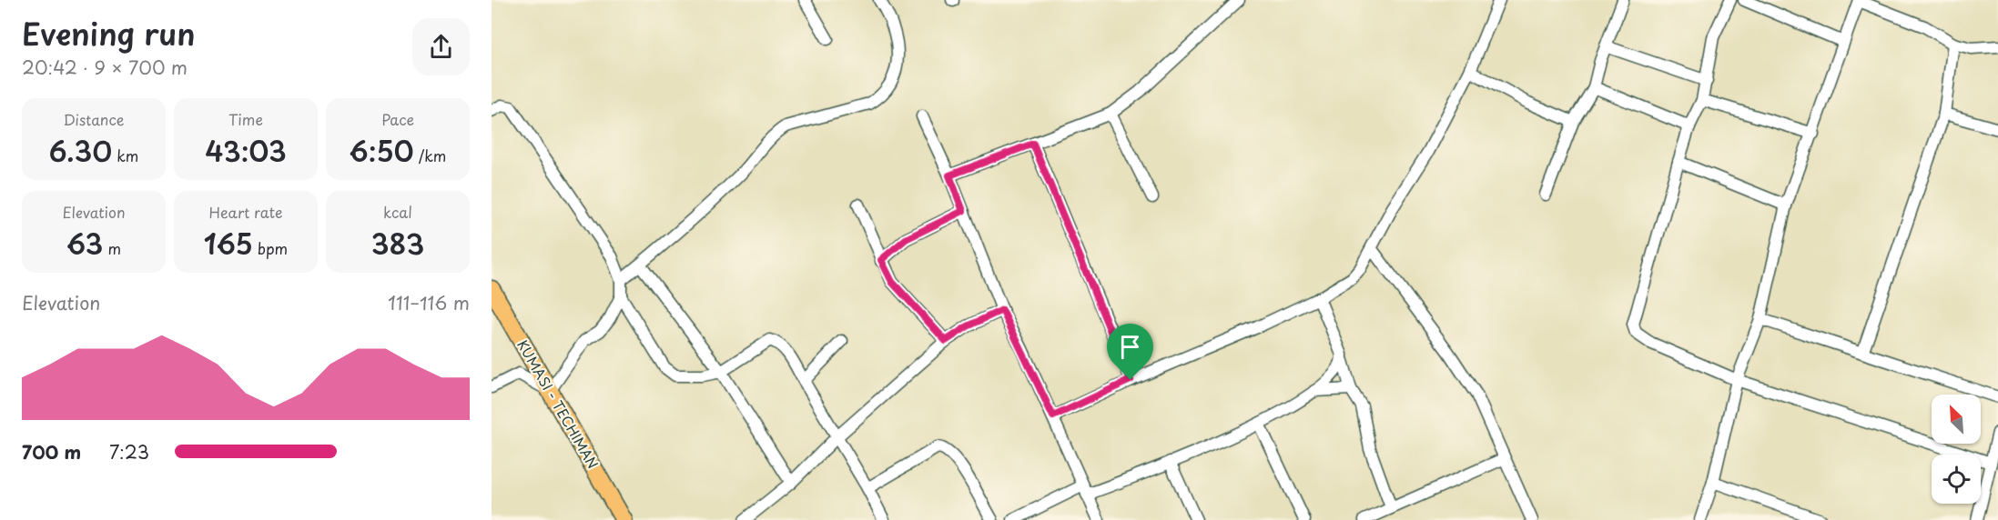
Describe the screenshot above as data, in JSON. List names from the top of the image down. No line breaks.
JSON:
{"streets":{"highway":["KUMASI - TECHIMAN"]},"north":"top left","page":{"heading":["Evening run","20:42 · 9 × 700 m"],"stats":[["Distance","6.30 km"],["Time","43:03"],["Pace","6:50 /km"],["Elevation","63 m"],["Heart rate","165 bpm"],["kcal","383"]],"chart":["Elevation","111–116 m"],"list":[{"name":"700 m","note":"7:23"}]}}
